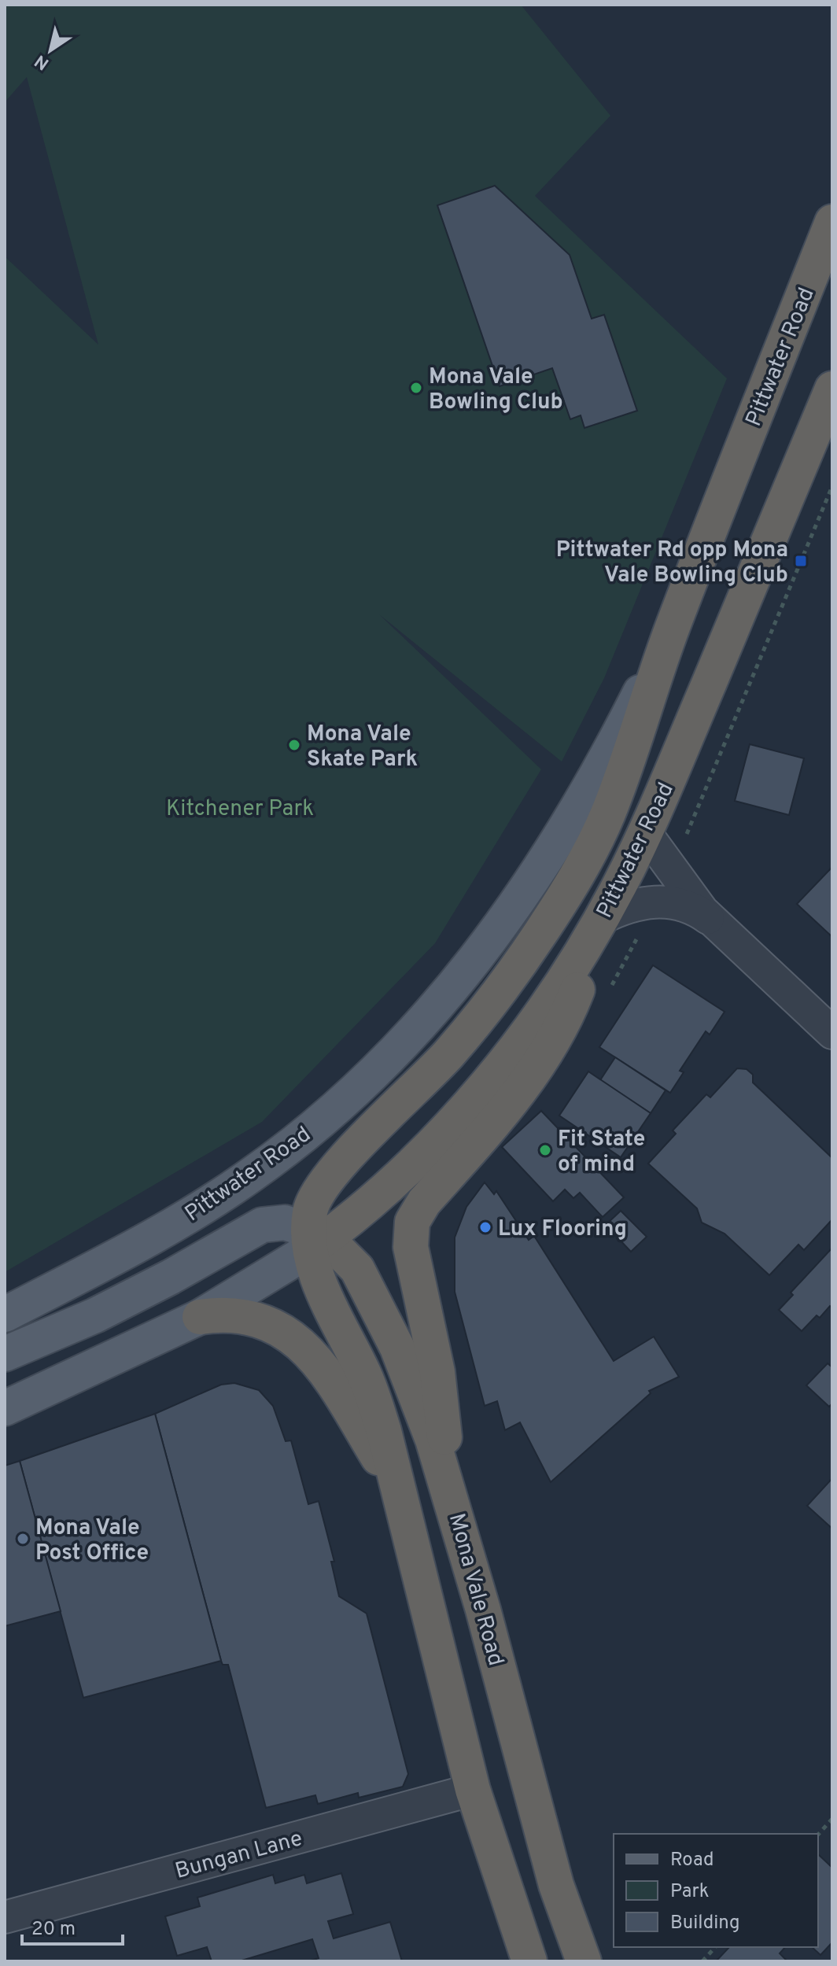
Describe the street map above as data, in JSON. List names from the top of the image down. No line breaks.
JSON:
{"streets":{"highway":["Pittwater Road","Mona Vale Road"],"street":["Bungan Lane"]},"crossings":[["Pittwater Road","Mona Vale Road"]],"parks":["Kitchener Park"],"places":{"other":["Mona Vale Bowling Club","Mona Vale Skate Park","Fit State of mind","Lux Flooring","Mona Vale Post Office"],"transit":["Pittwater Rd opp Mona Vale Bowling Club"]},"legend":["Road","Park","Building"],"scale_bar":"20 m","north":"bottom left"}
